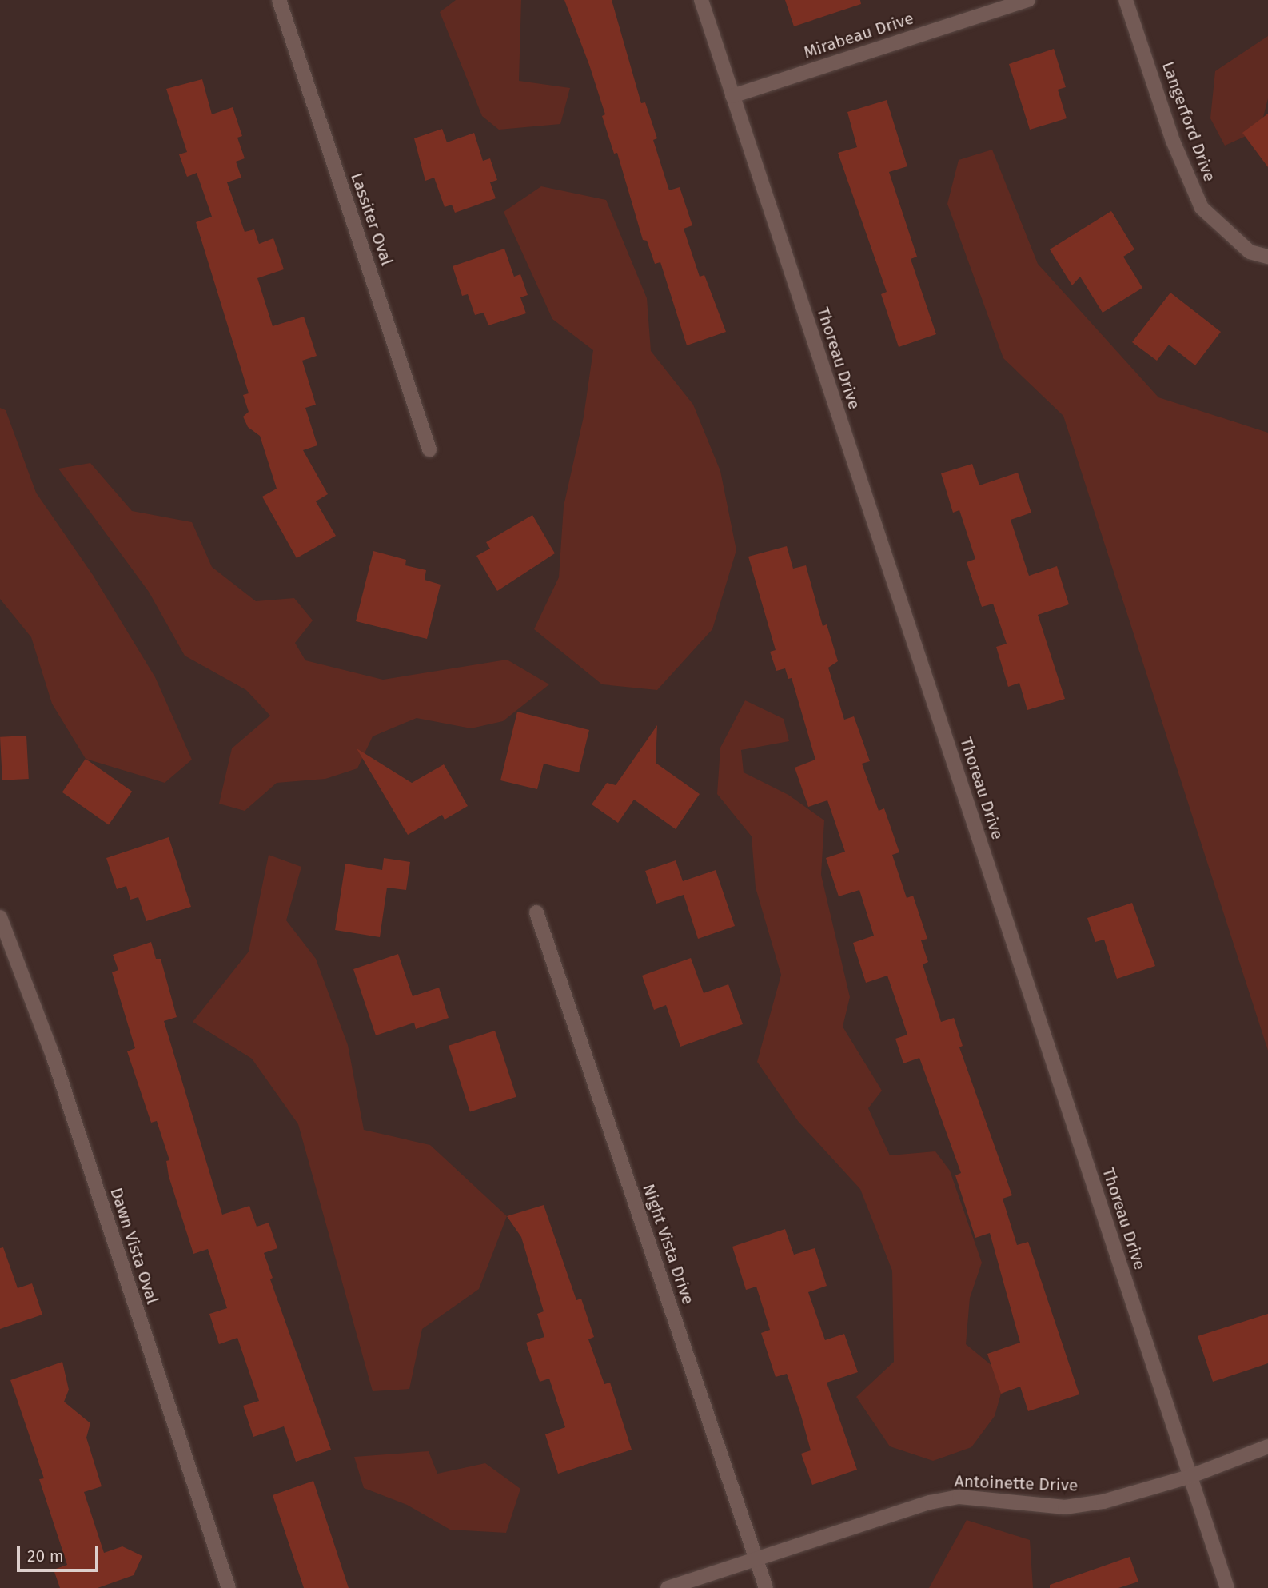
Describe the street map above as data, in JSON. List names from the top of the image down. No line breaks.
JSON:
{"streets":{"street":["Mirabeau Drive","Langerford Drive","Lassiter Oval","Thoreau Drive","Night Vista Drive","Dawn Vista Oval","Antoinette Drive"]},"crossings":[["Mirabeau Drive","Thoreau Drive"],["Thoreau Drive","Antoinette Drive"],["Night Vista Drive","Antoinette Drive"]],"scale_bar":"20 m"}
